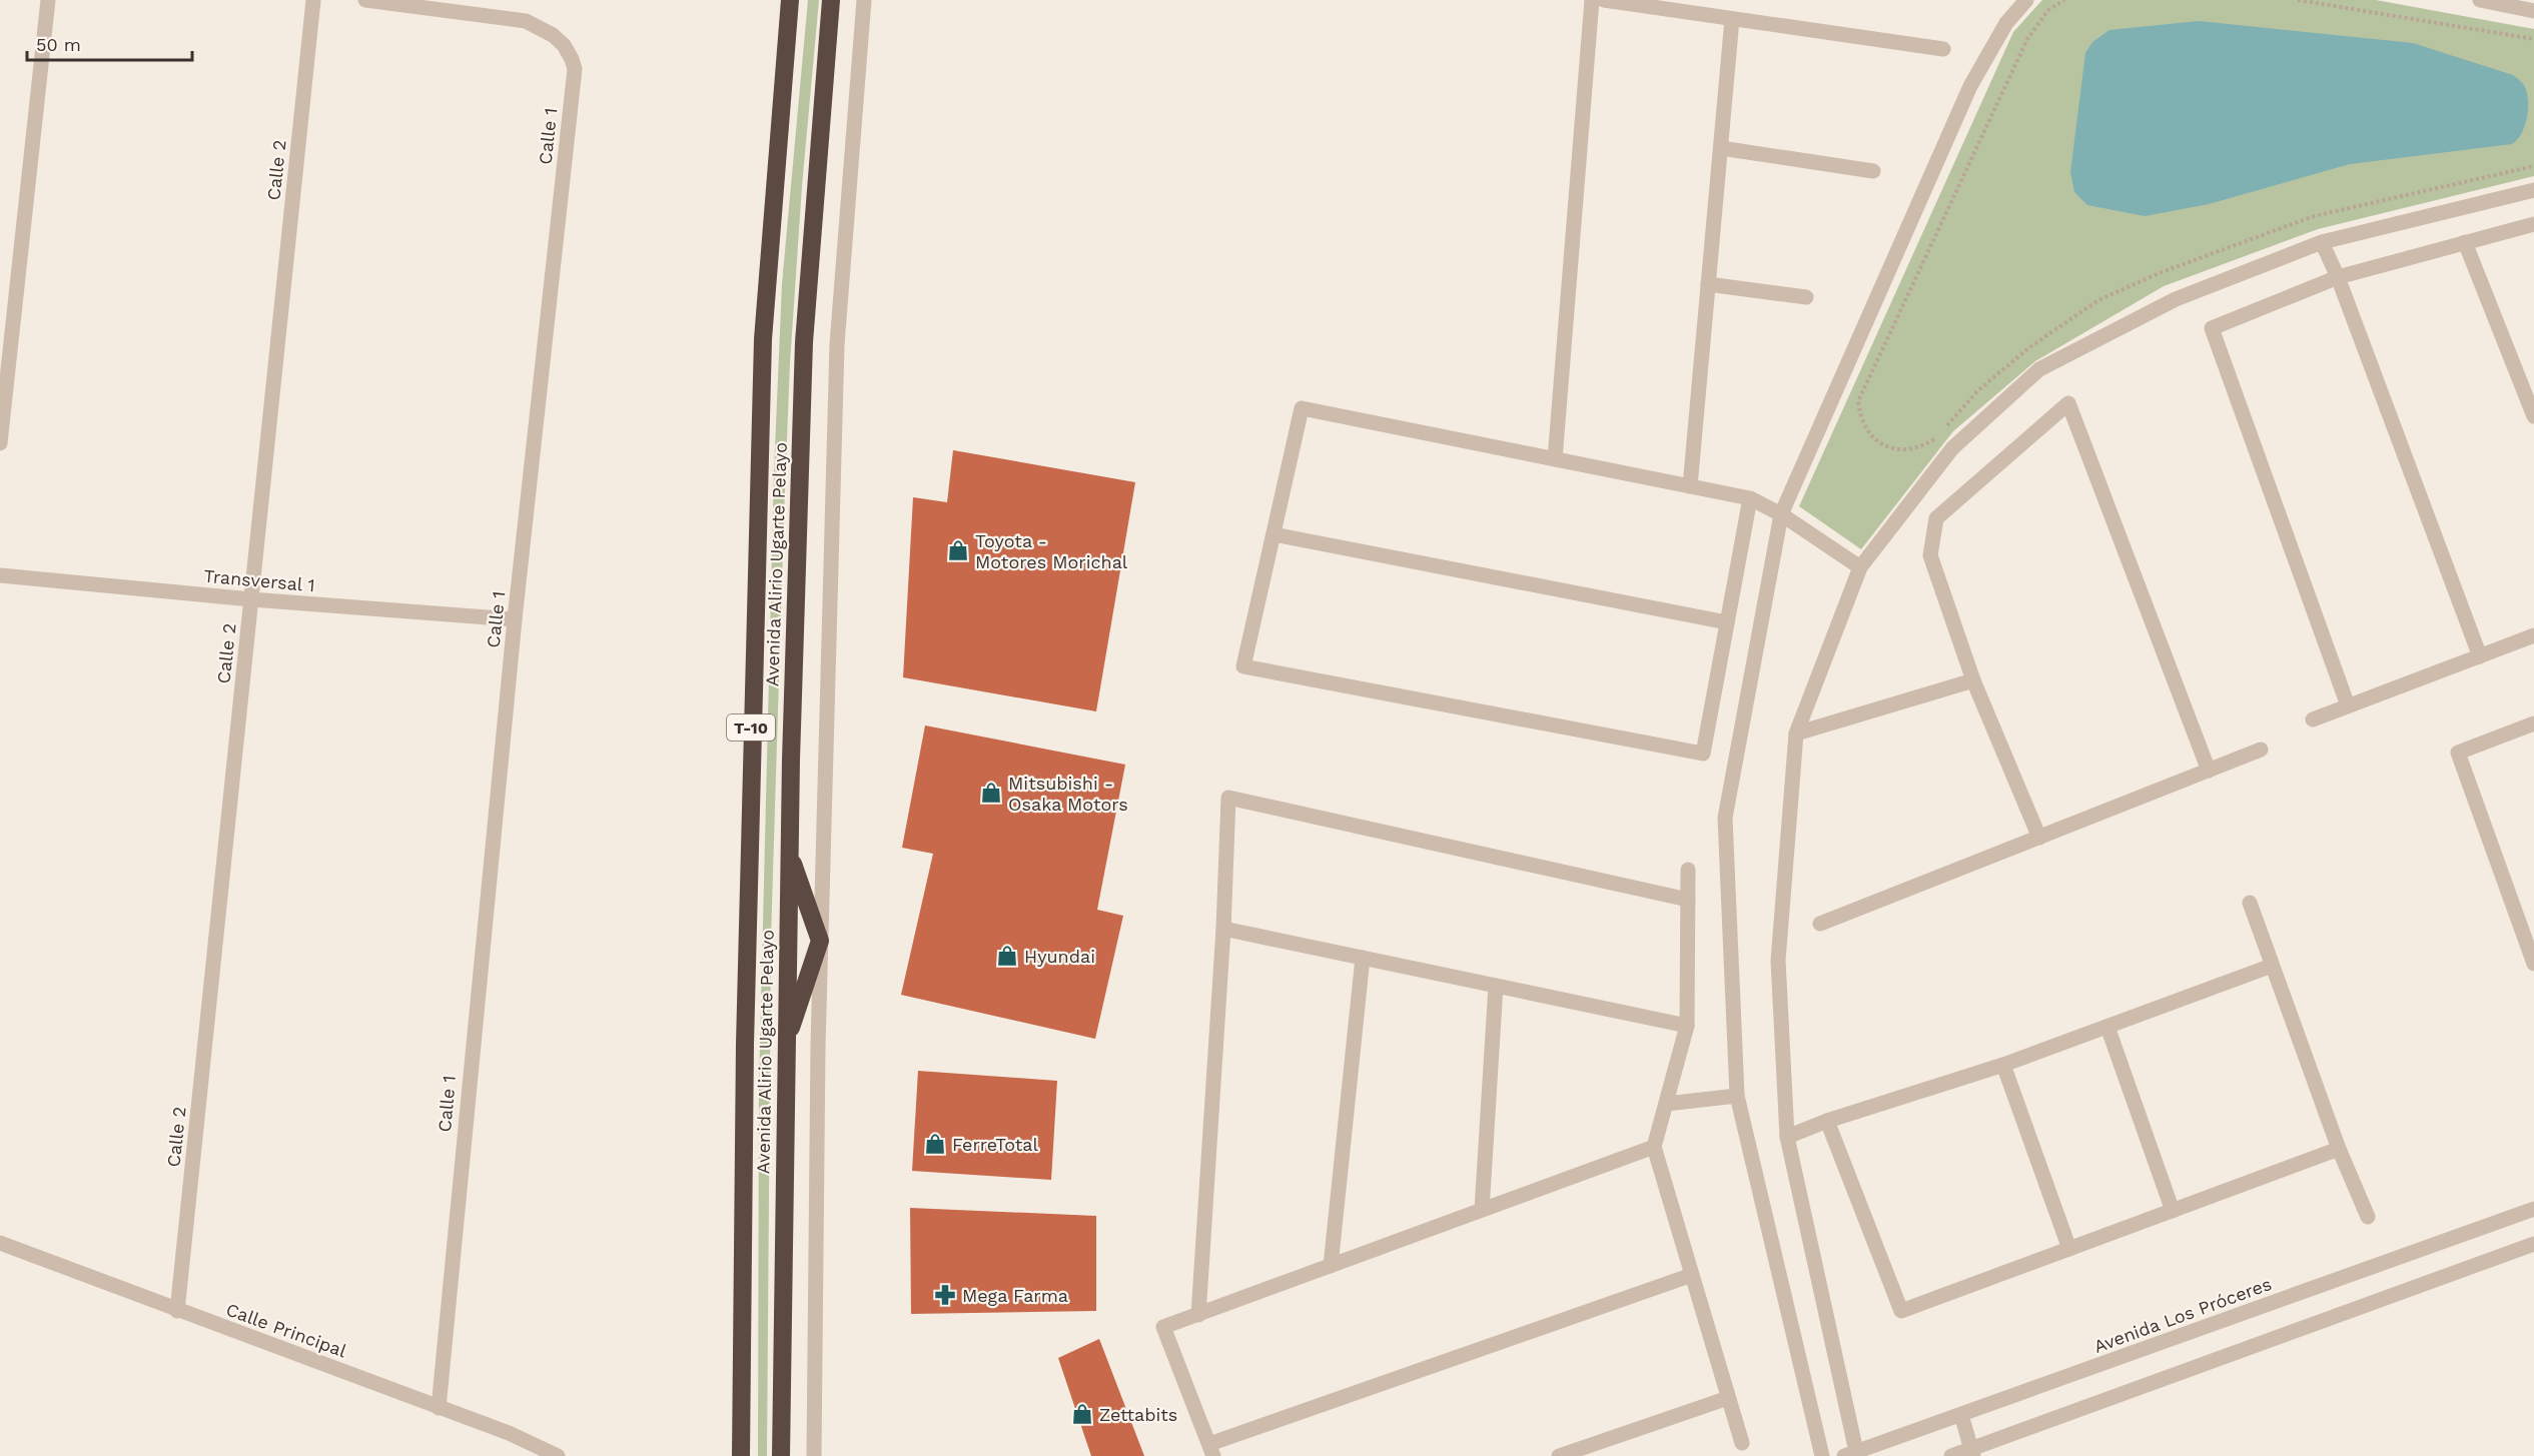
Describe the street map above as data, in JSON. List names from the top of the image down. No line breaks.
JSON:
{"streets":{"highway":["Avenida Alirio Ugarte Pelayo","T-10"],"street":["Calle 1","Calle 2","Transversal 1","Avenida Los Próceres","Calle Principal"]},"crossings":[["Calle 1","Transversal 1"],["Calle 1","Calle Principal"],["Calle 2","Transversal 1"],["Calle 2","Calle Principal"]],"places":{"shop":["Toyota - Motores Morichal","Mitsubishi - Osaka Motors","Hyundai","FerreTotal","Zettabits"],"pharmacy":["Mega Farma"]},"scale_bar":"50 m"}
